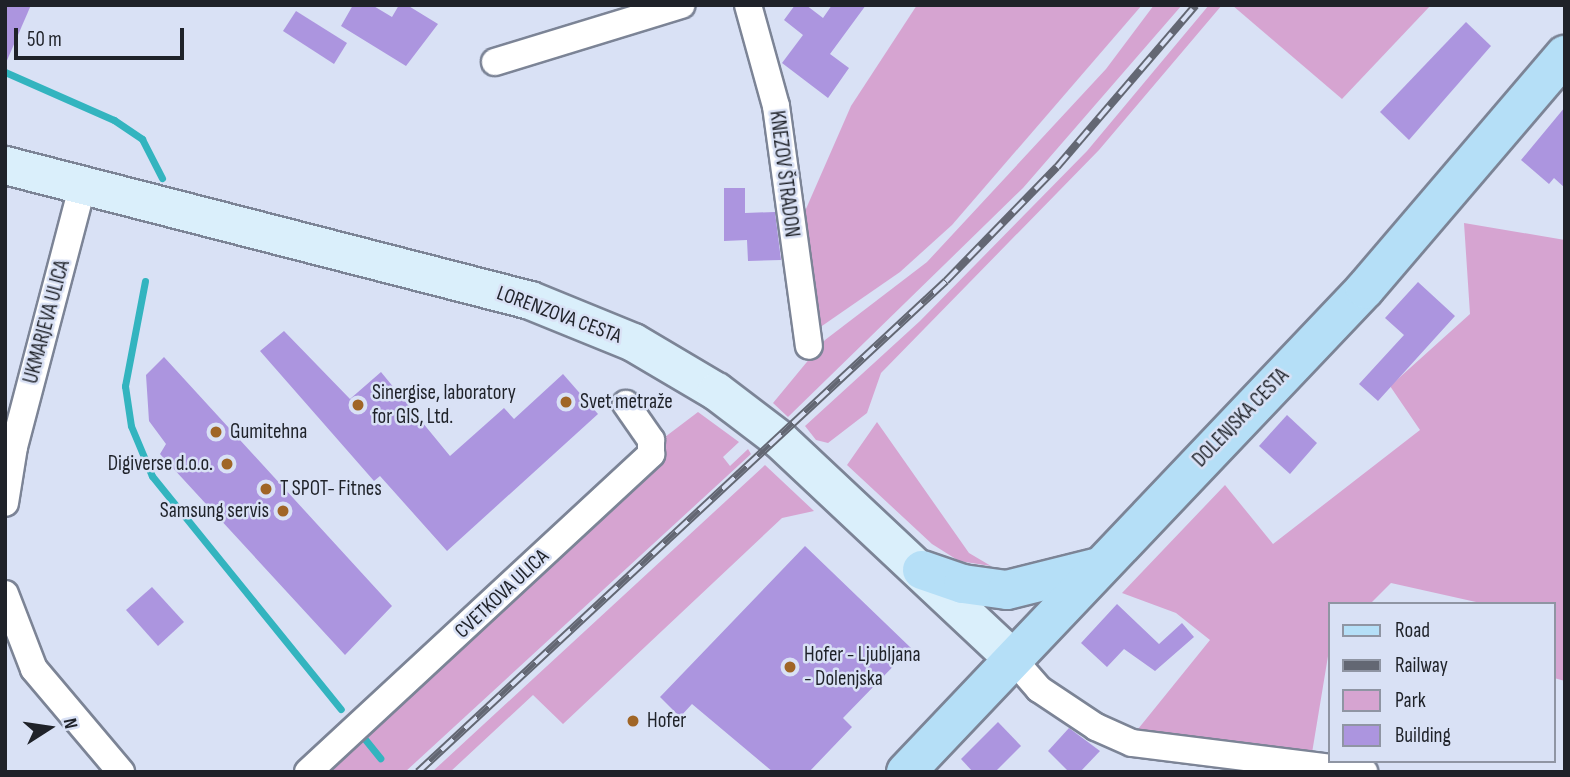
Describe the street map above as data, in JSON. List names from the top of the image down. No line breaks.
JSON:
{"streets":{"main road":["DOLENJSKA CESTA"],"street":["KNEZOV ŠTRADON","LORENZOVA CESTA","UKMARJEVA ULICA","CVETKOVA ULICA"]},"crossings":[["LORENZOVA CESTA","UKMARJEVA ULICA"],["LORENZOVA CESTA","DOLENJSKA CESTA"]],"places":["Svet metraže","Sinergise, laboratory for GIS, Ltd.","Gumitehna","Digiverse d.o.o.","T SPOT- Fitnes","Samsung servis","Hofer - Ljubljana - Dolenjska","Hofer"],"legend":["Road","Railway","Park","Building"],"scale_bar":"50 m","north":"right"}
